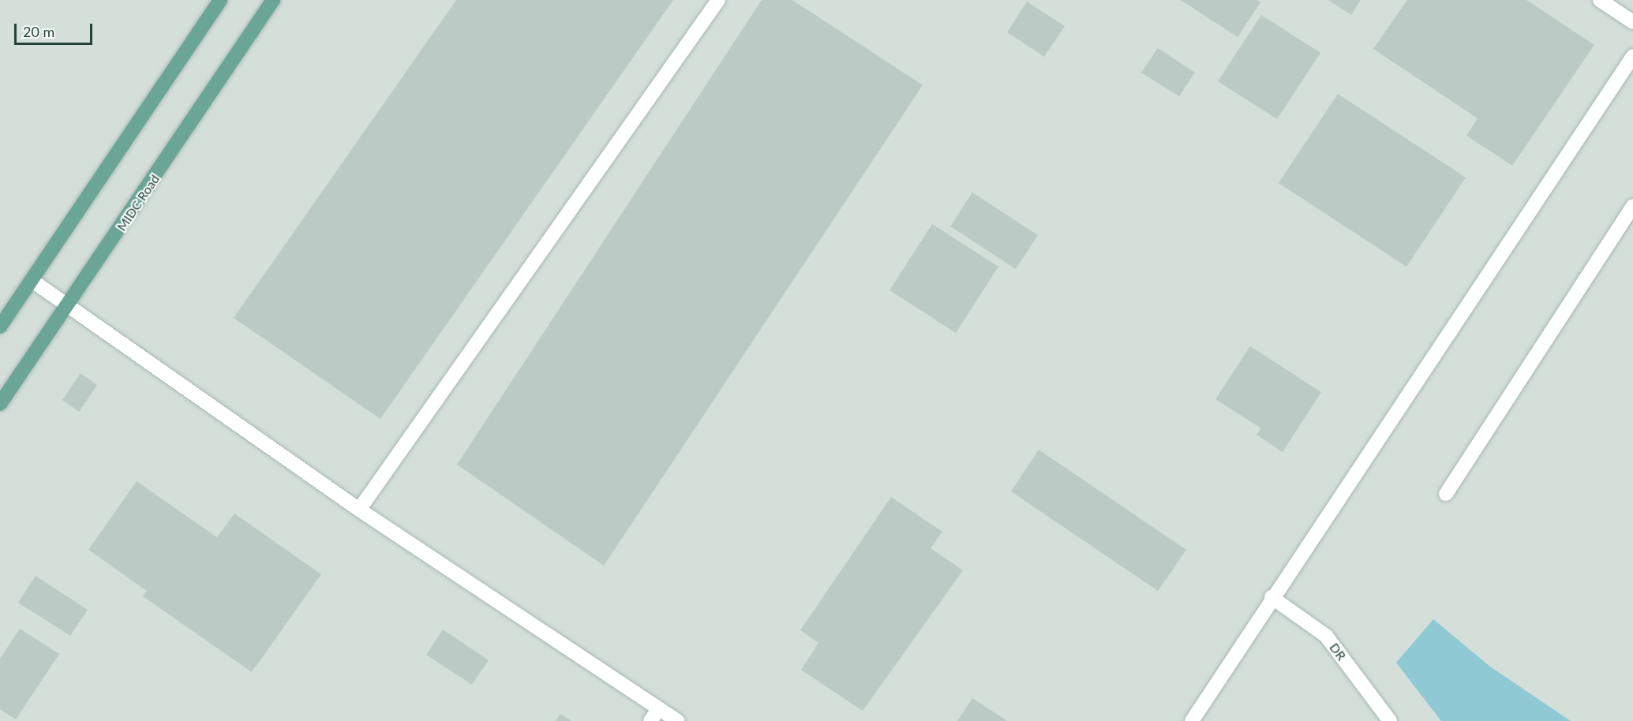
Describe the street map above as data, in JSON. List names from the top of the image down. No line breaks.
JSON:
{"streets":{"main road":["MIDC Road"],"street":["DR"]},"scale_bar":"20 m"}
